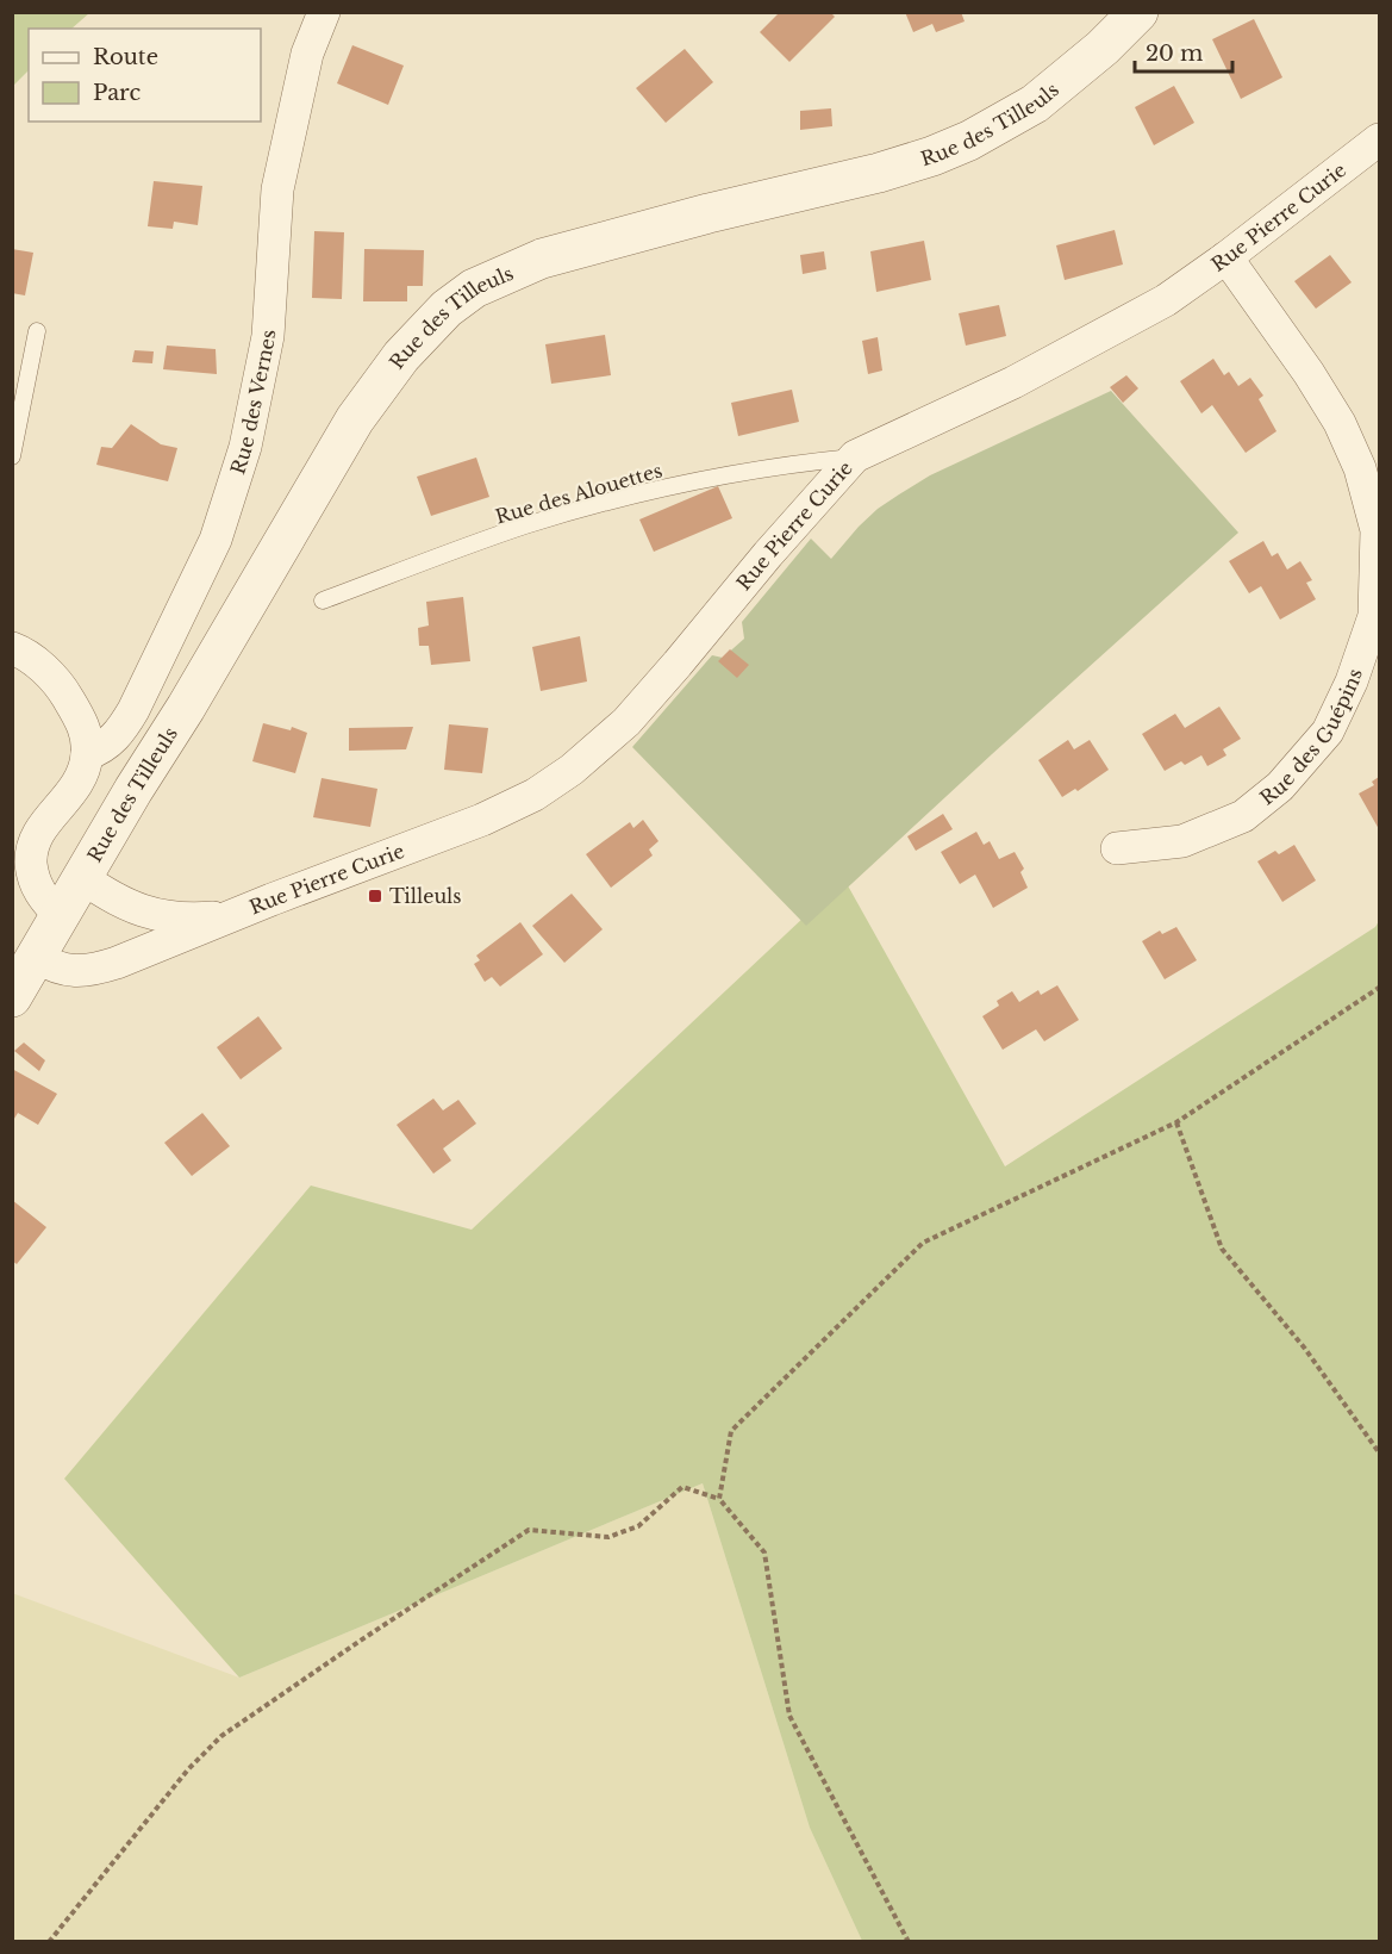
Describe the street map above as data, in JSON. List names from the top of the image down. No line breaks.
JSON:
{"streets":{"street":["Rue des Tilleuls","Rue Pierre Curie","Rue des Vernes","Rue des Guépins"],"lane":["Rue des Alouettes"]},"crossings":[["Rue des Tilleuls","Rue Pierre Curie"],["Rue Pierre Curie","Rue des Alouettes"],["Rue Pierre Curie","Rue des Guépins"]],"places":{"transit":["Tilleuls"]},"legend":["Route","Parc"],"scale_bar":"20 m"}
